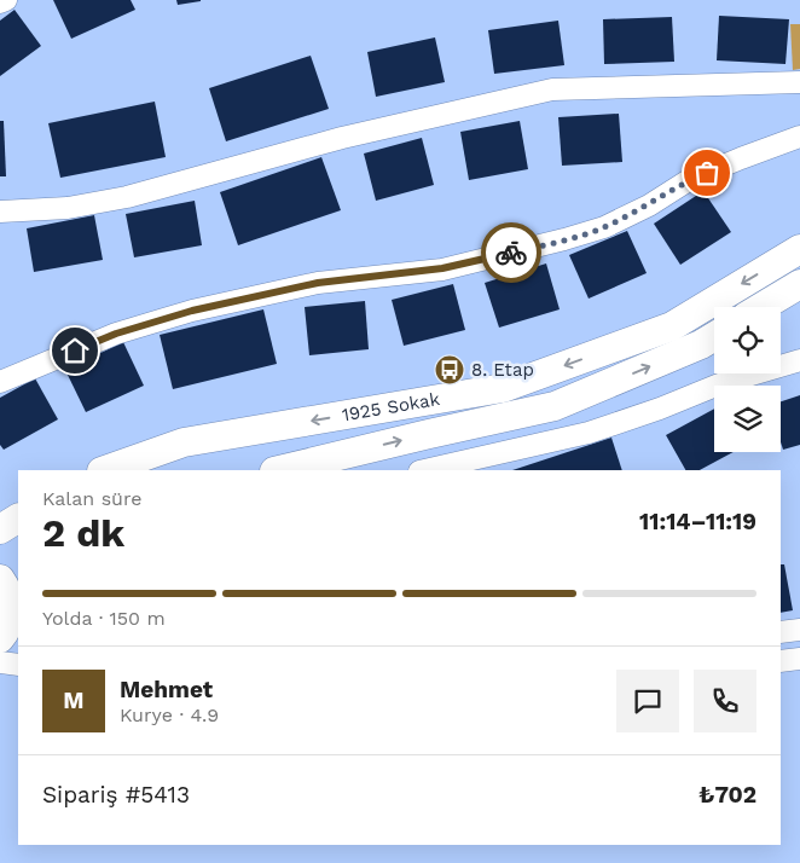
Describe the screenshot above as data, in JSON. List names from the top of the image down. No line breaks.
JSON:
{"streets":{"main road":["1925 Sokak"]},"places":{"bus stop":["8. Etap"]},"page":{"heading":["2 dk","Kalan süre","11:14–11:19"],"panel":["Mehmet","Kurye · 4.9","Sipariş #5413","₺702"],"bar":"Yolda · 150 m","round":"M"}}
